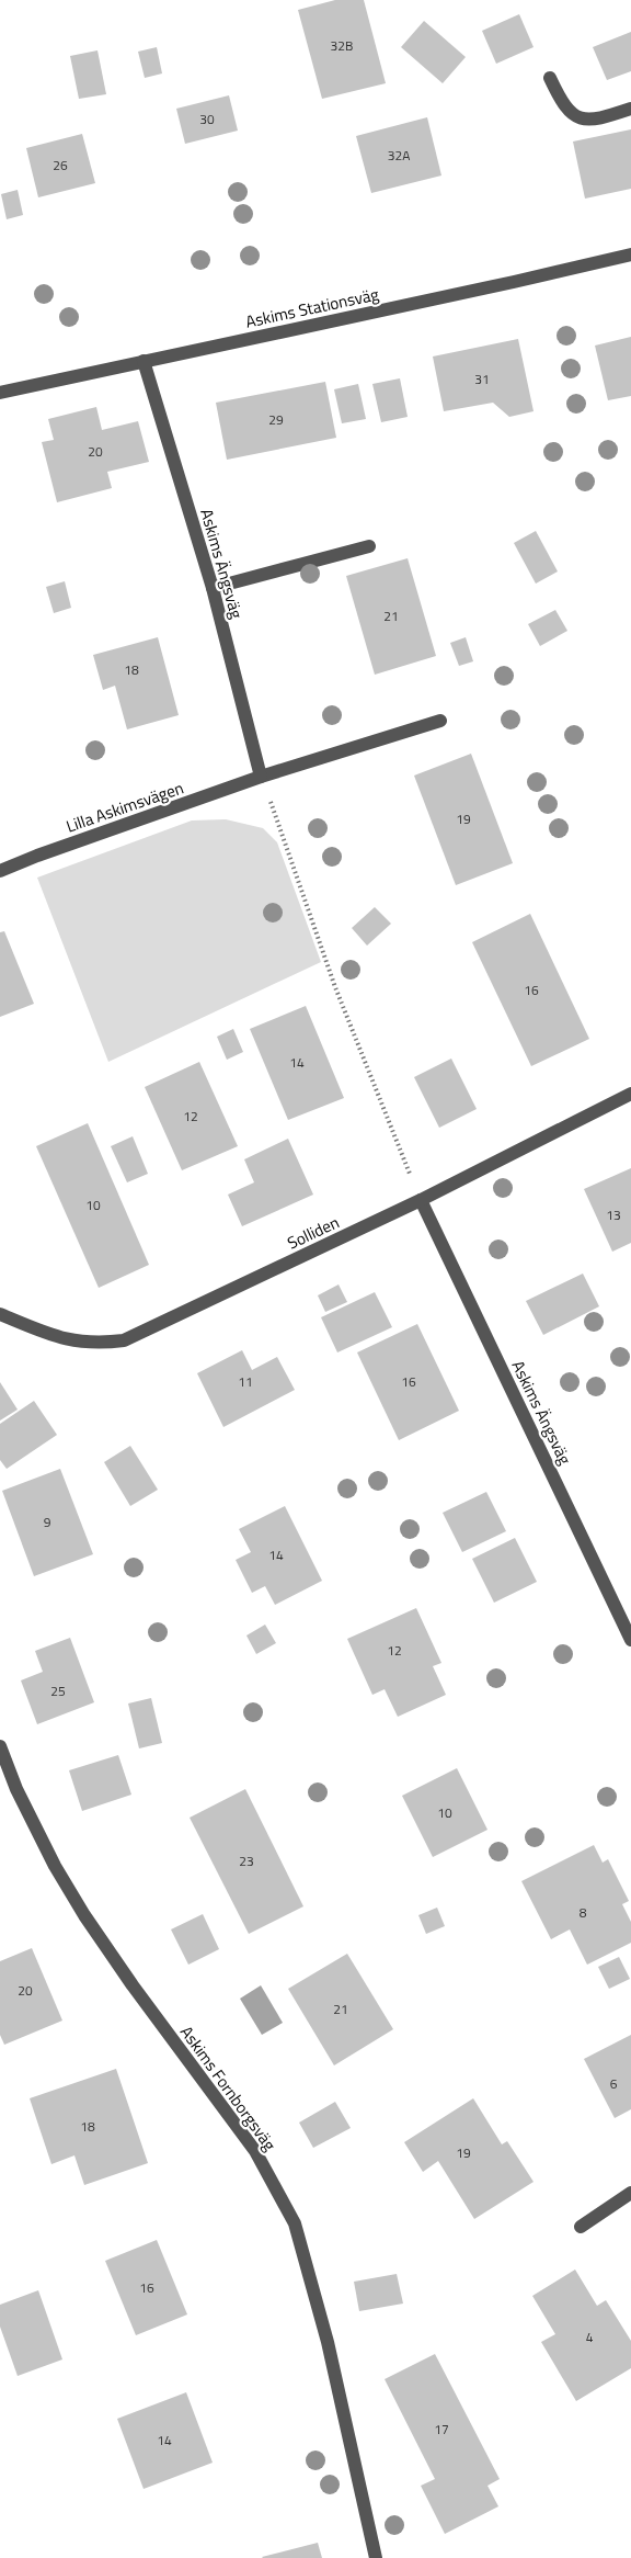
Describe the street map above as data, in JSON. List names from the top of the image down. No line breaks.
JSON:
{"streets":{"street":["Askims Stationsväg","Askims Ängsväg","Lilla Askimsvägen","Solliden","Askims Fornborgsväg"]},"crossings":[["Askims Stationsväg","Askims Ängsväg"],["Askims Ängsväg","Lilla Askimsvägen"],["Askims Ängsväg","Solliden"]],"house_numbers":["32B","30","32A","26","31","29","20","21","18","19","16","14","12","10","13","11","16","9","14","12","25","10","23","8","20","21","6","18","19","16","4","17","14"]}
